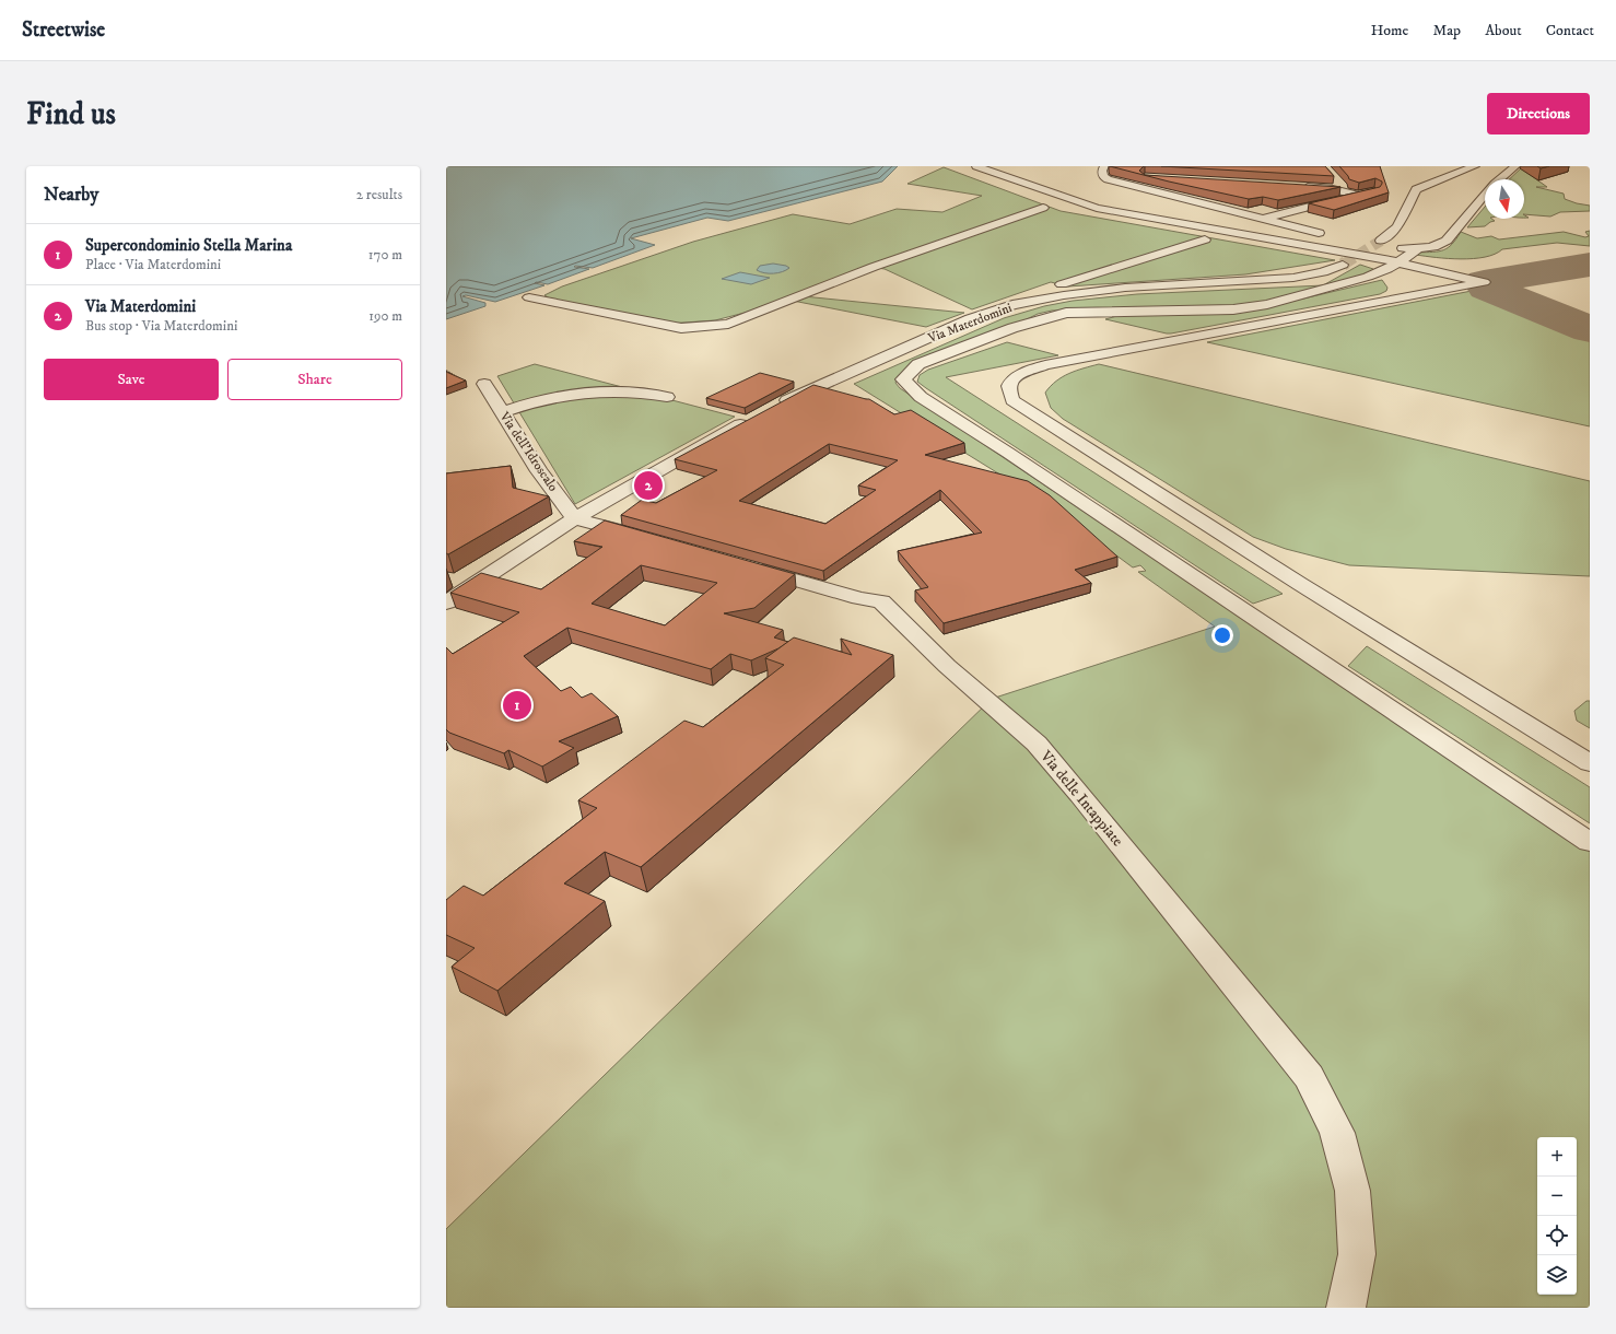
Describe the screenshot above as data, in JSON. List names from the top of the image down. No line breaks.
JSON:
{"streets":{"street":["Via Materdomini","Via dell'Idroscalo","Via delle Intappiate"]},"north":"bottom","page":{"header":"Streetwise","nav":["Home","Map","About","Contact"],"buttons":["Directions",["Save","Share"]],"title":"Find us","heading":["Nearby","2 results"],"list":[{"mark":"1","name":"Supercondominio Stella Marina","note":"Place · Via Materdomini","value":"170 m"},{"mark":"2","name":"Via Materdomini","note":"Bus stop · Via Materdomini","value":"190 m"}],"pins":["2","1"],"map_buttons":["+","−"]}}
